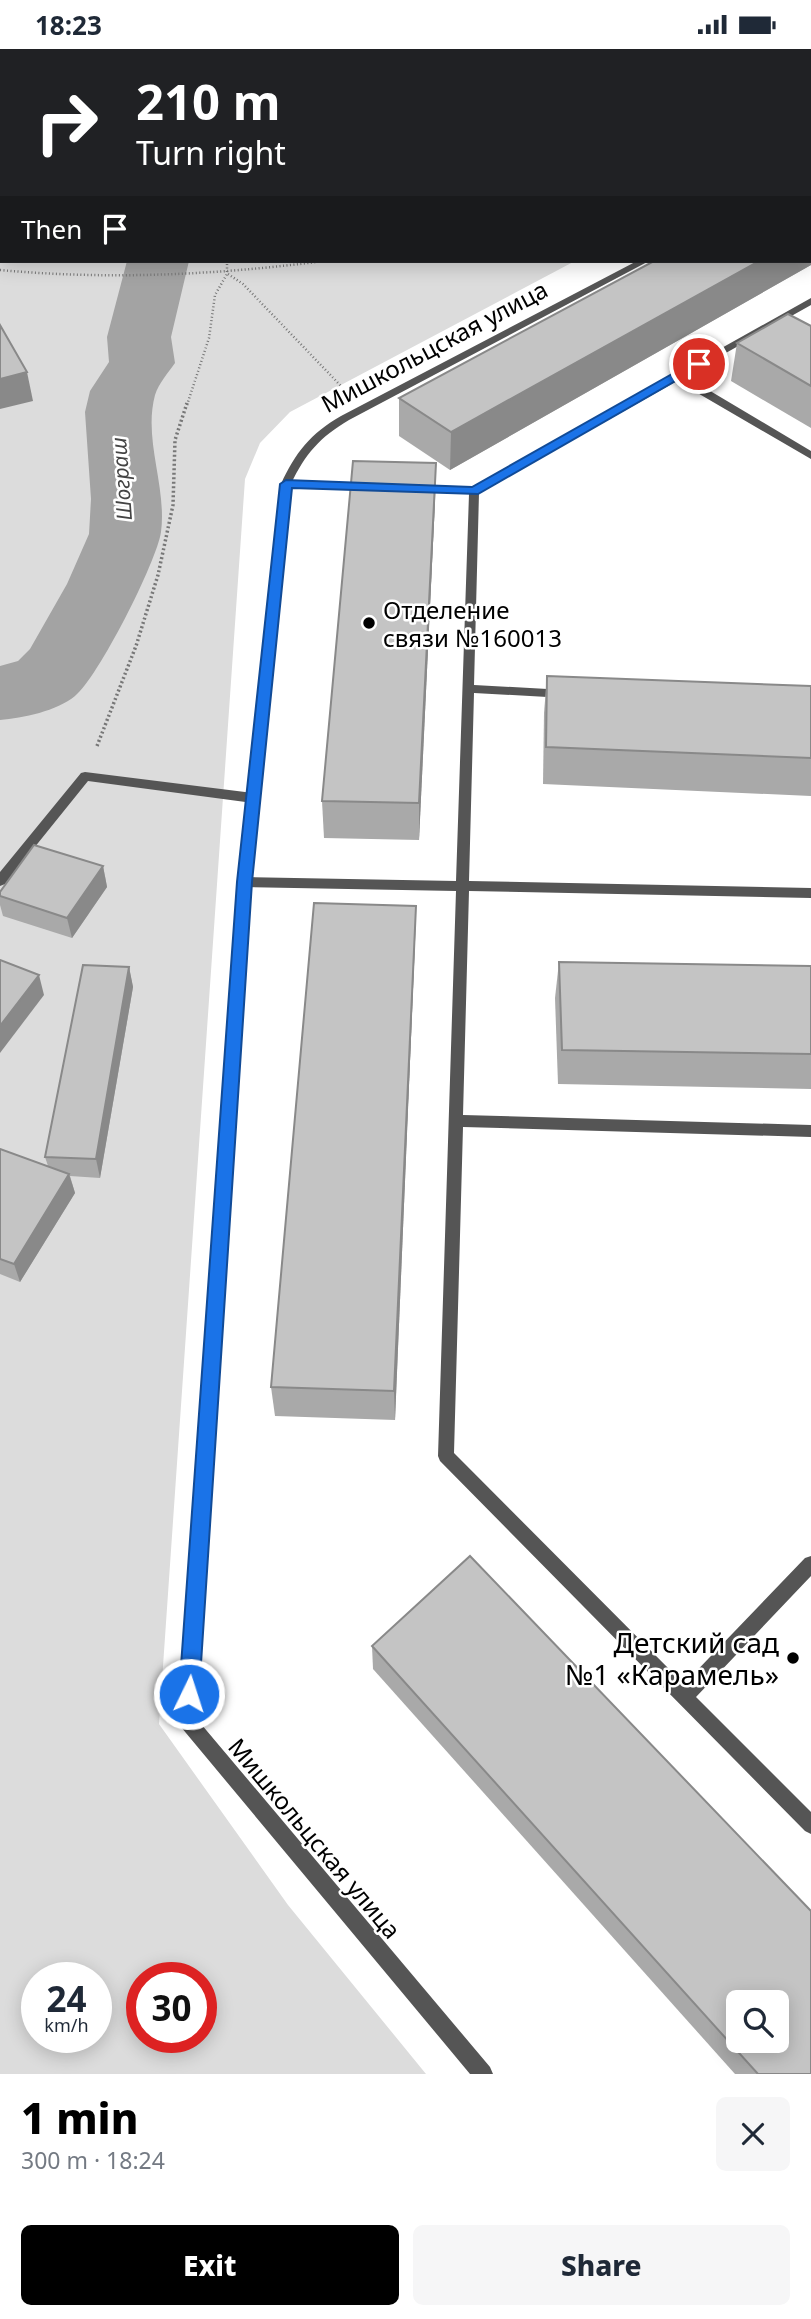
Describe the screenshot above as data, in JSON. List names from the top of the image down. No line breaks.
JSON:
{"streets":{"street":["Мишкольцская улица"]},"water":["Шограш"],"places":["Отделение связи №160013","Детский сад №1 «Карамель»"],"page":{"status":"18:23","turn":["210 m","Turn right"],"then":"Then","speed":"24 km/h","limit":"30","heading":["1 min","300 m · 18:24"],"buttons":["Exit","Share"]}}
